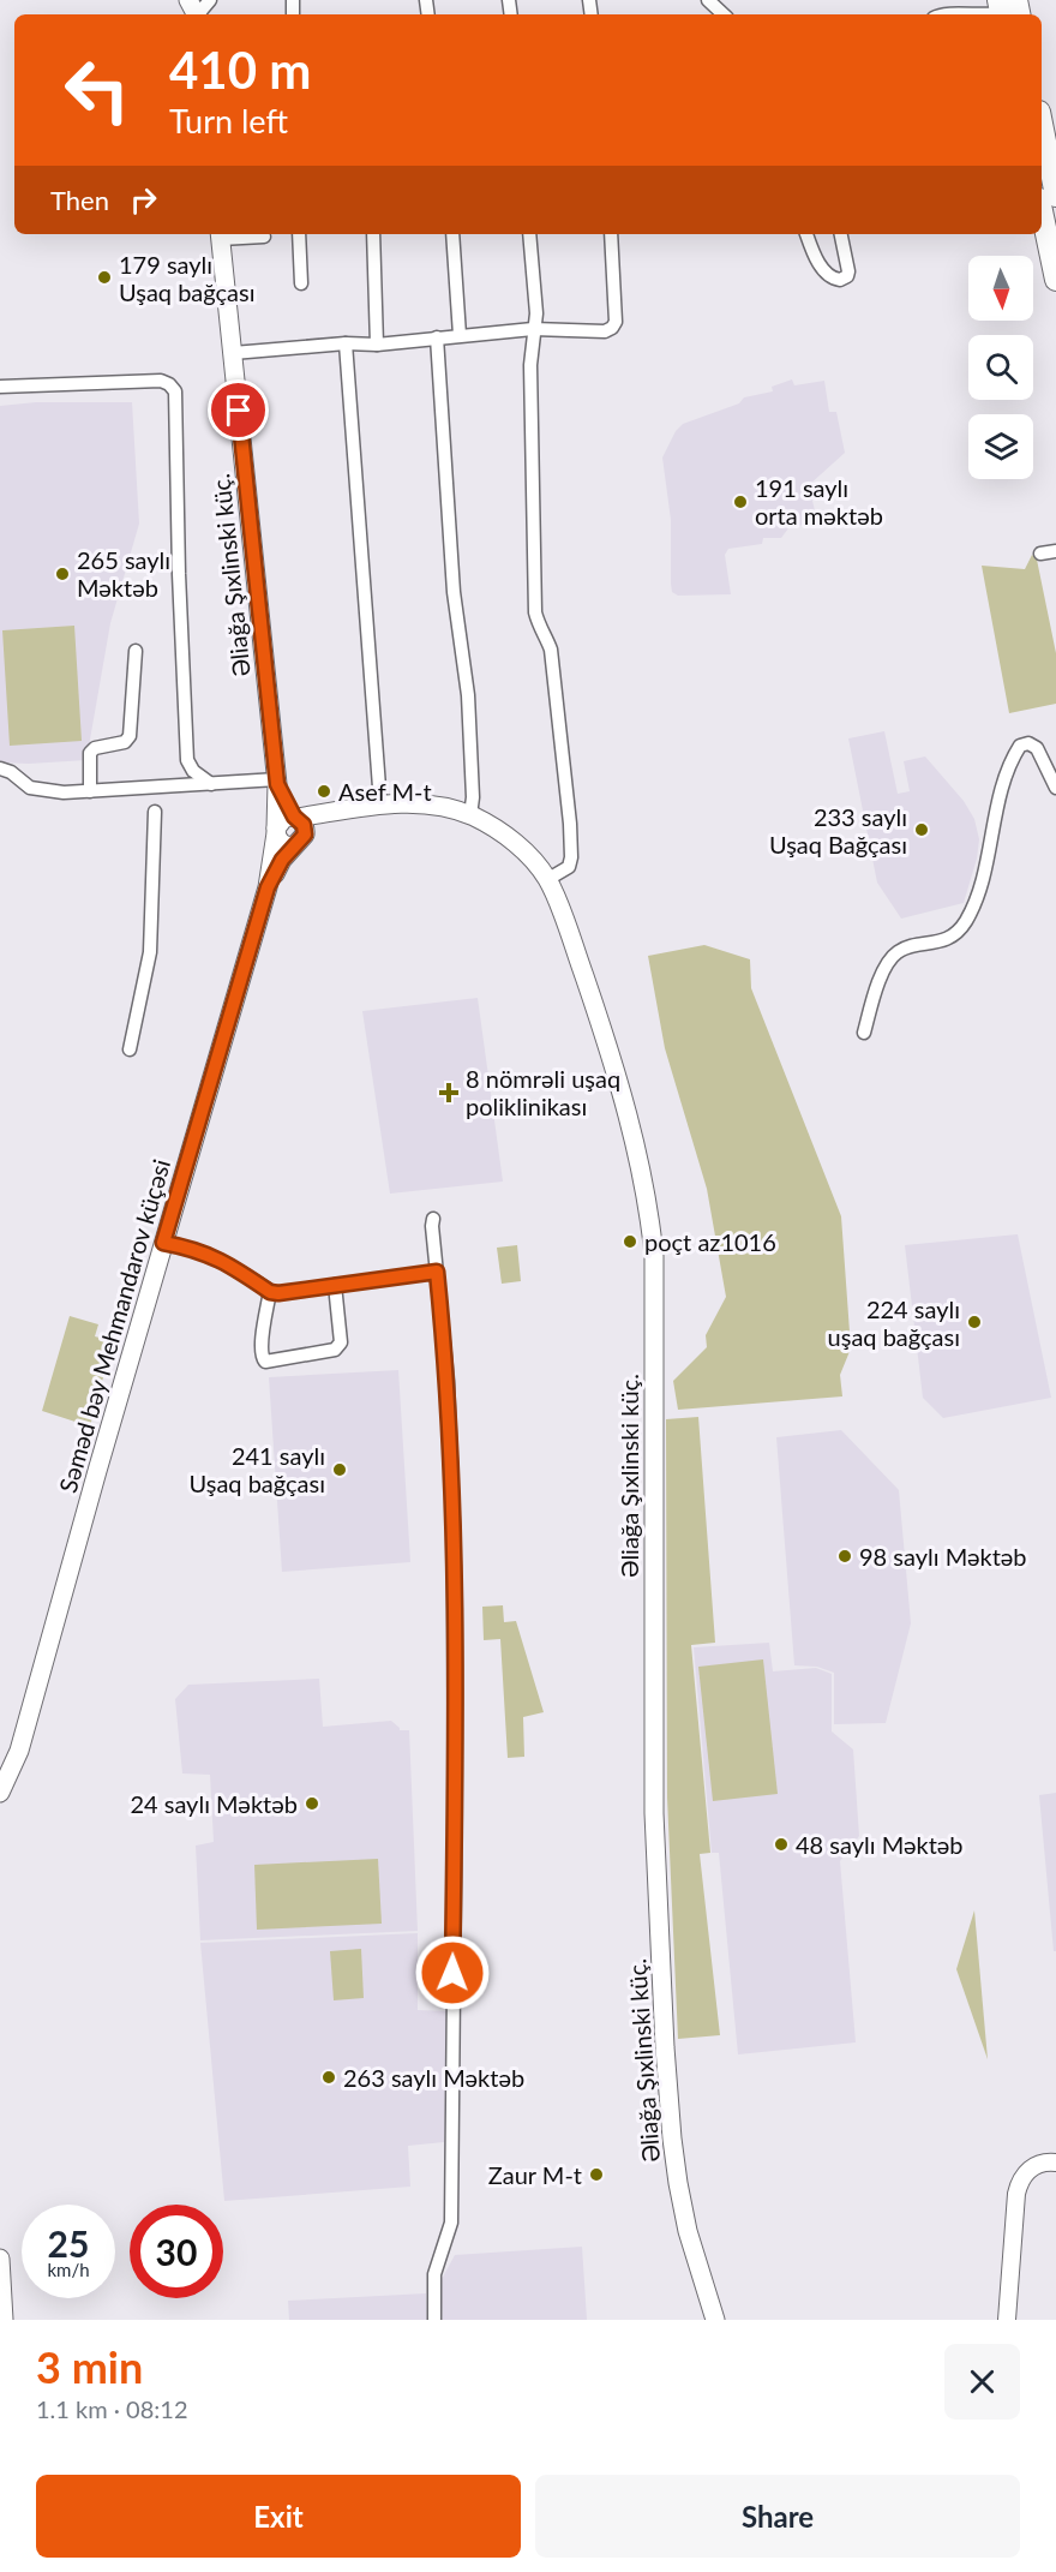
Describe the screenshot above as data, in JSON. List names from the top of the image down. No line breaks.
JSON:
{"streets":{"main road":["Əliağa Şıxlinski küç.","Səməd bəy Mehmandarov küçəsi"]},"places":{"other":["179 saylı Uşaq bağçası","191 saylı orta məktəb","265 saylı Məktəb","Asef M-t","233 saylı Uşaq Bağçası","poçt az1016","224 saylı uşaq bağçası","241 saylı Uşaq bağçası","98 saylı Məktəb","24 saylı Məktəb","48 saylı Məktəb","263 saylı Məktəb","Zaur M-t"],"health":["8 nömrəli uşaq poliklinikası"]},"north":"bottom","page":{"turn":["410 m","Turn left"],"then":"Then","speed":"25 km/h","limit":"30","heading":["3 min","1.1 km · 08:12"],"buttons":["Exit","Share"]}}
